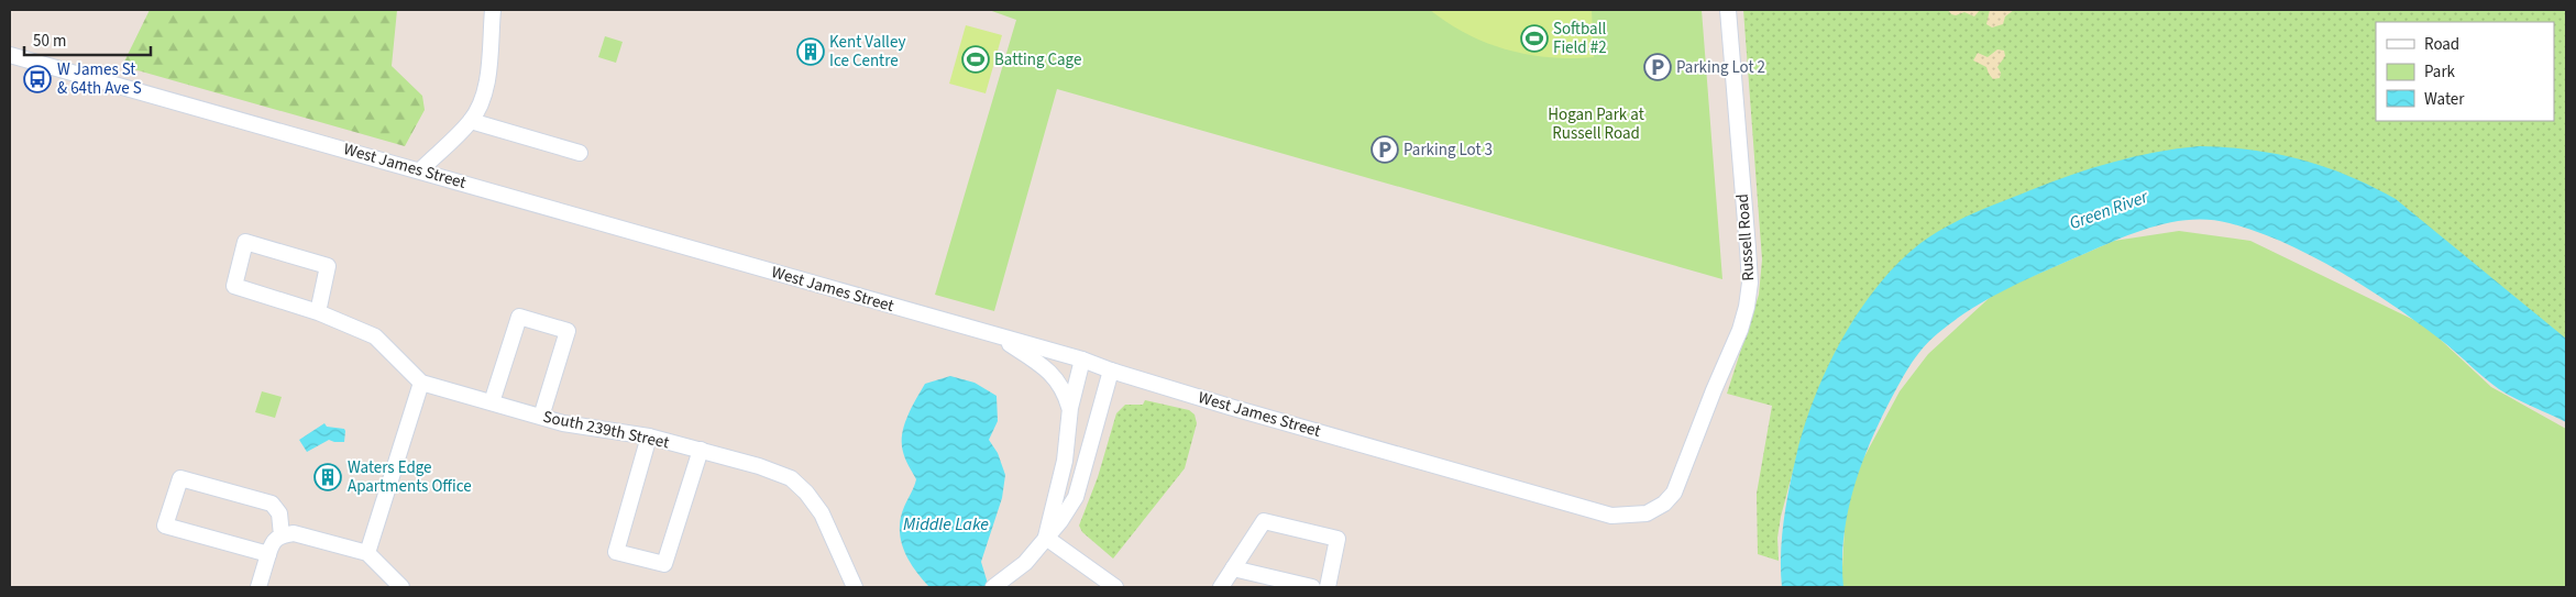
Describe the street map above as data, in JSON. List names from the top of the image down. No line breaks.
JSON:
{"streets":{"street":["West James Street","Russell Road","South 239th Street"]},"crossings":[["West James Street","Russell Road"]],"water":["Green River","Middle Lake"],"parks":["Hogan Park at Russell Road"],"places":{"sports":["Softball Field #2","Batting Cage"],"building":["Kent Valley Ice Centre","Waters Edge Apartments Office"],"parking":["Parking Lot 2","Parking Lot 3"],"bus stop":["W James St & 64th Ave S"]},"legend":["Road","Park","Water"],"scale_bar":"50 m"}
